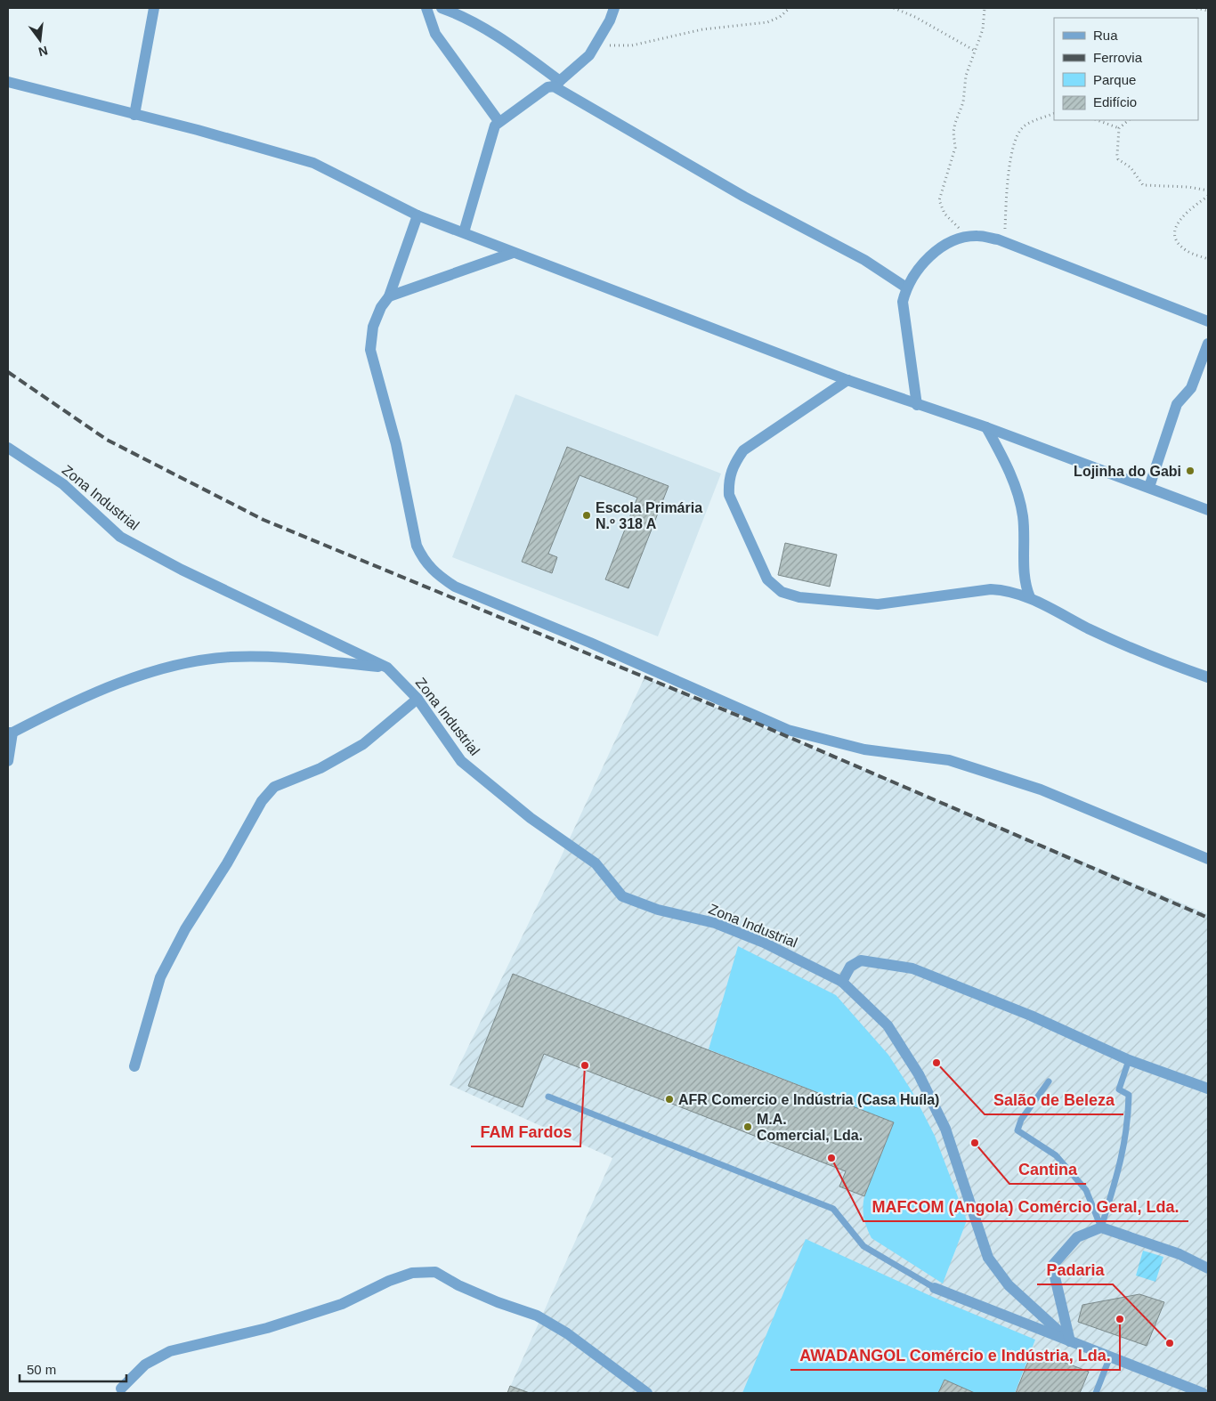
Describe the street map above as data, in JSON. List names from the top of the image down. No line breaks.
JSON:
{"streets":{"street":["Zona Industrial"]},"places":["Lojinha do Gabi","Escola Primária N.º 318 A","Salão de Beleza","FAM Fardos","AFR Comercio e Indústria (Casa Huíla)","M.A. Comercial, Lda.","Cantina","MAFCOM (Angola) Comércio Geral, Lda.","AWADANGOL Comércio e Indústria, Lda.","Padaria"],"legend":["Rua","Ferrovia","Parque","Edifício"],"scale_bar":"50 m","north":"bottom"}
